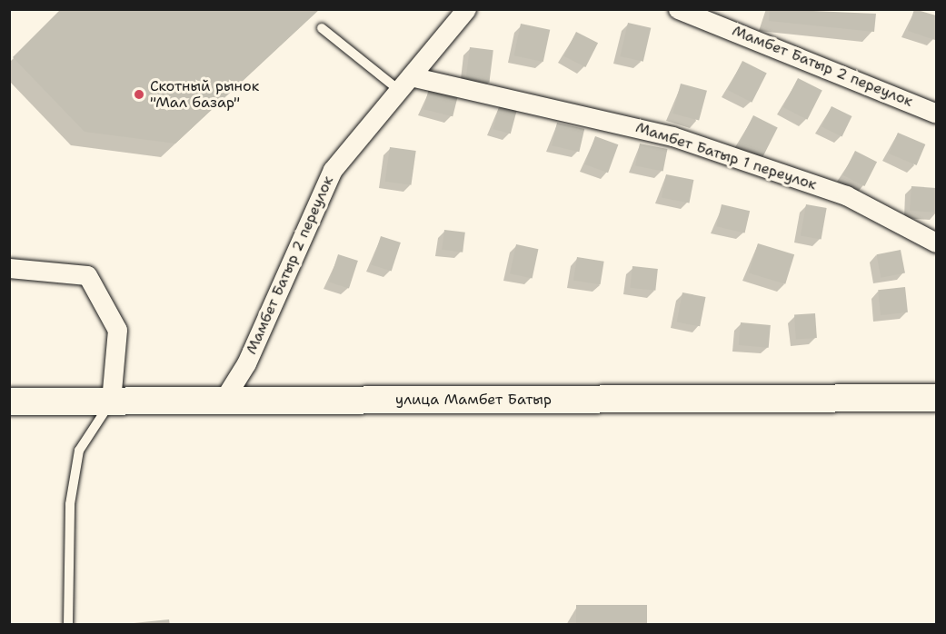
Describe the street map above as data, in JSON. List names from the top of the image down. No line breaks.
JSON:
{"streets":{"main road":["улица Мамбет Батыр"],"street":["Мамбет Батыр 2 переулок","Мамбет Батыр 1 переулок"]},"crossings":[["Мамбет Батыр 2 переулок","Мамбет Батыр 1 переулок"],["Мамбет Батыр 2 переулок","улица Мамбет Батыр"]],"places":["Скотный рынок \"Мал базар\""]}
